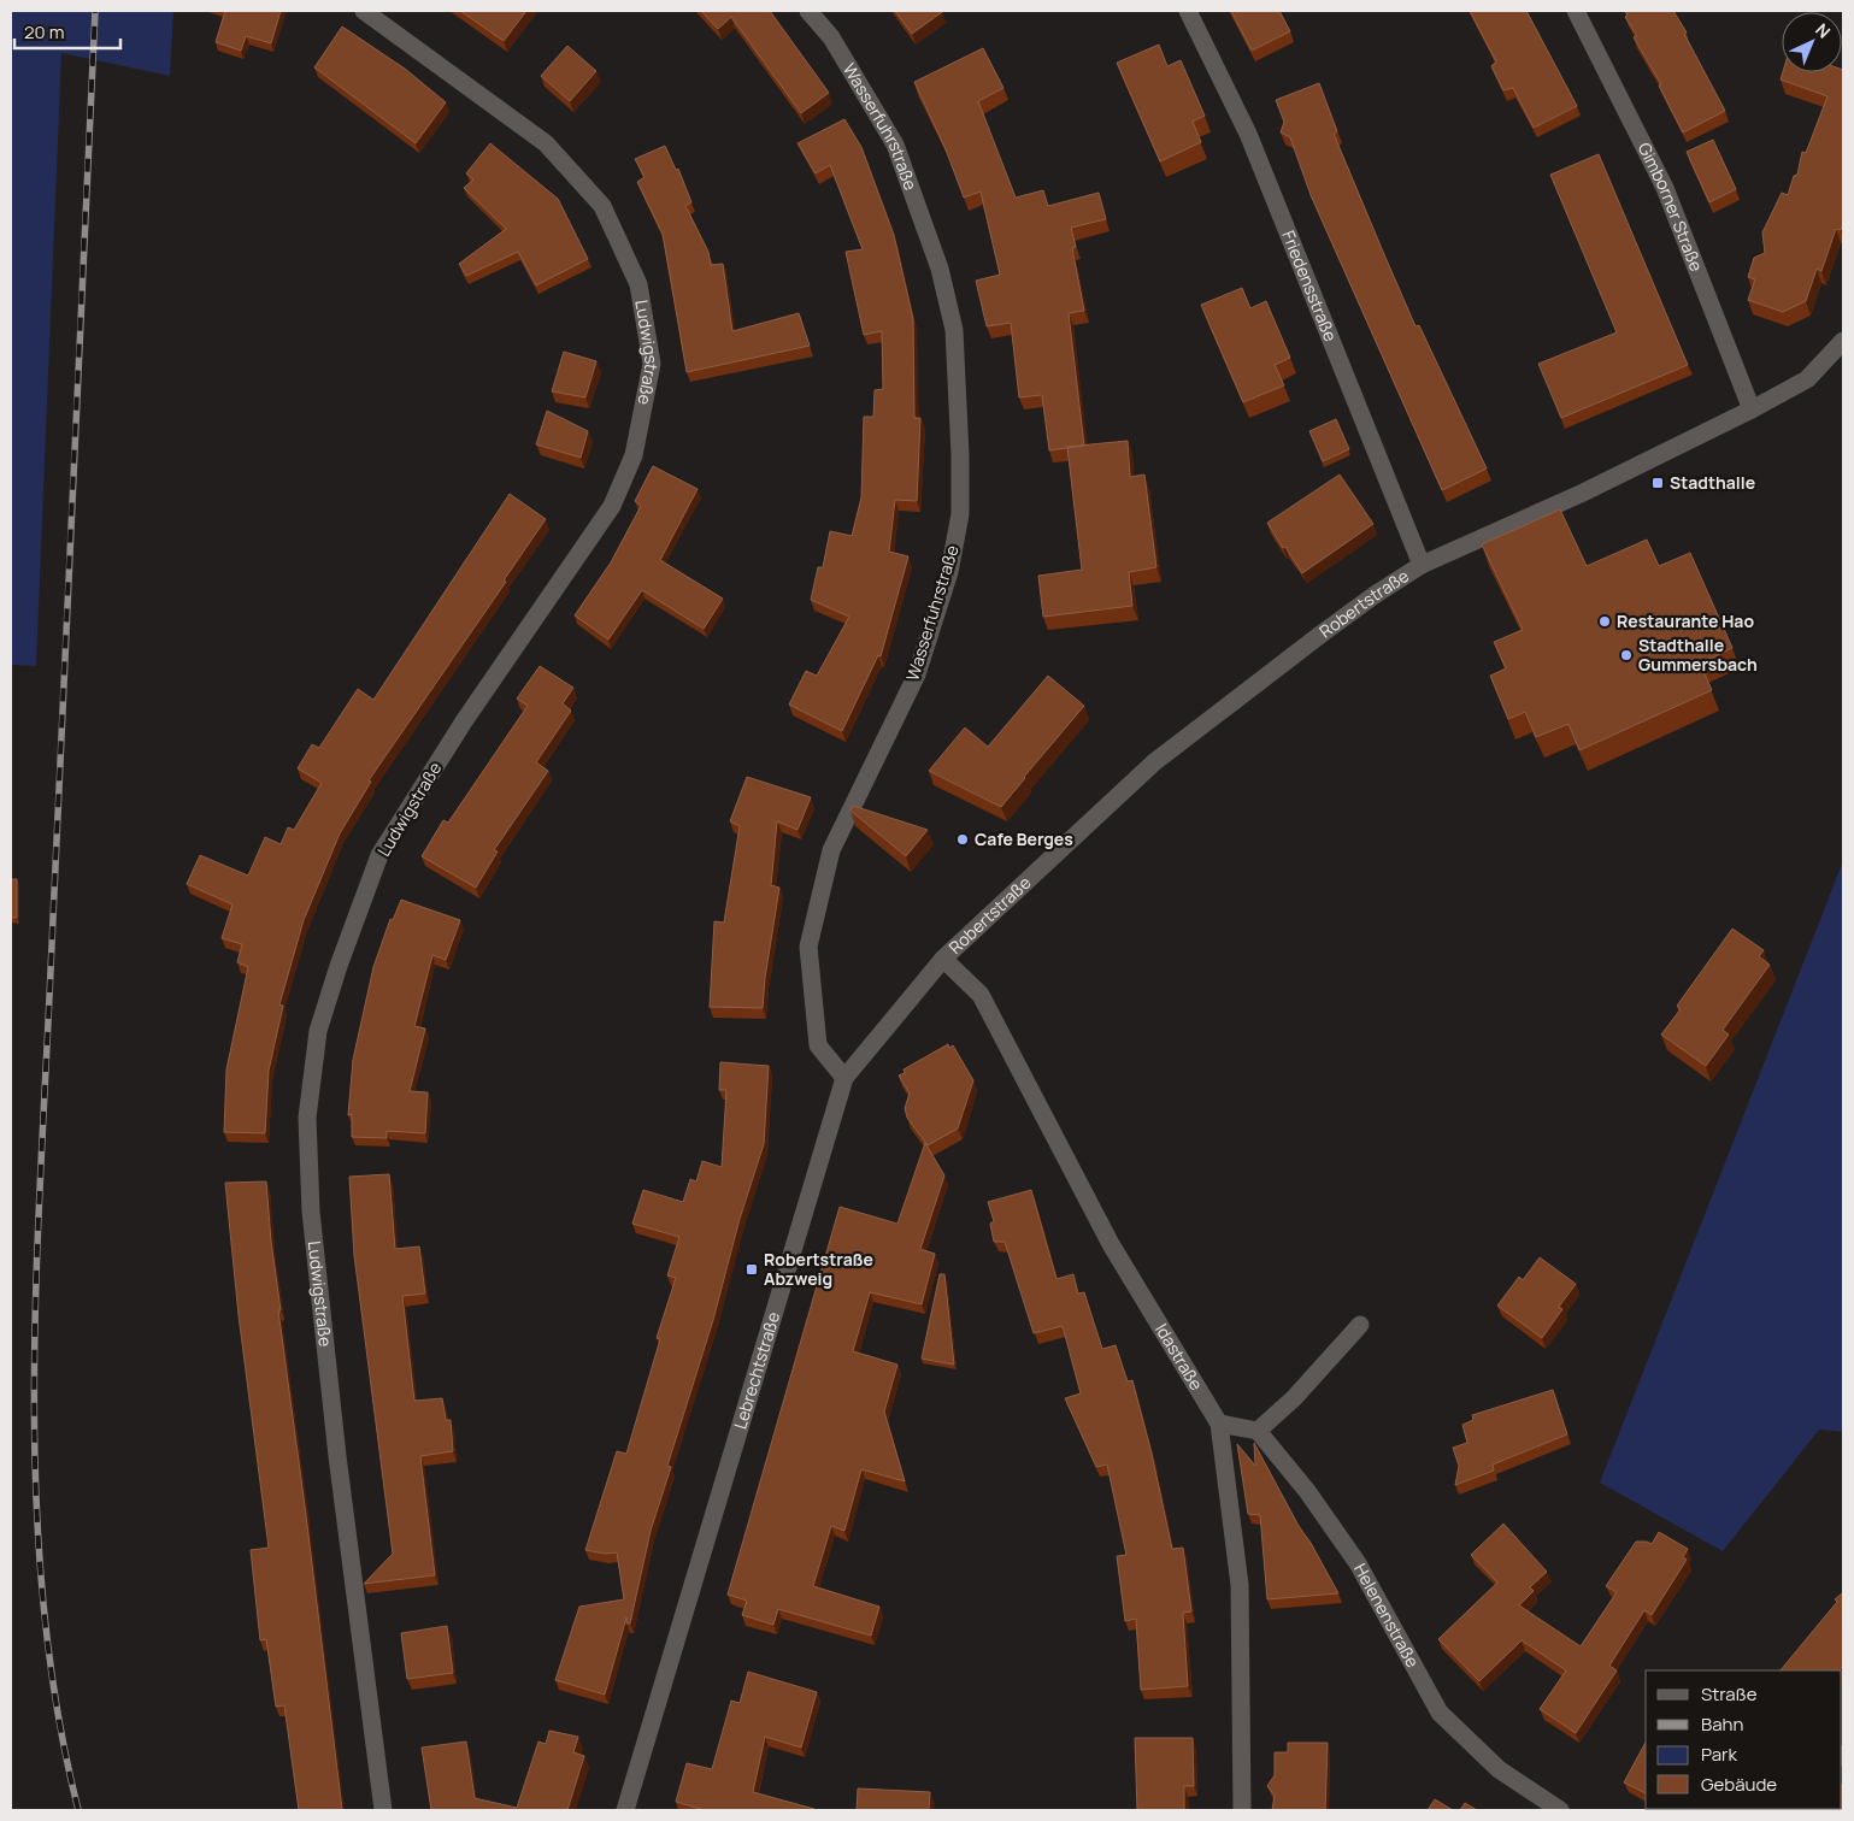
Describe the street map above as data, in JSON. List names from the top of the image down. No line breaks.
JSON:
{"streets":{"street":["Wasserfuhrstraße","Gimborner Straße","Friedensstraße","Ludwigstraße","Robertstraße","Idastraße","Lebrechtstraße","Helenenstraße"]},"crossings":[["Wasserfuhrstraße","Lebrechtstraße"],["Gimborner Straße","Robertstraße"],["Friedensstraße","Robertstraße"],["Robertstraße","Idastraße"],["Robertstraße","Lebrechtstraße"],["Idastraße","Lebrechtstraße"]],"places":{"transit":["Stadthalle","Robertstraße Abzweig"],"other":["Restaurante Hao","Stadthalle Gummersbach","Cafe Berges"]},"legend":["Straße","Bahn","Park","Gebäude"],"scale_bar":"20 m","north":"top right"}
